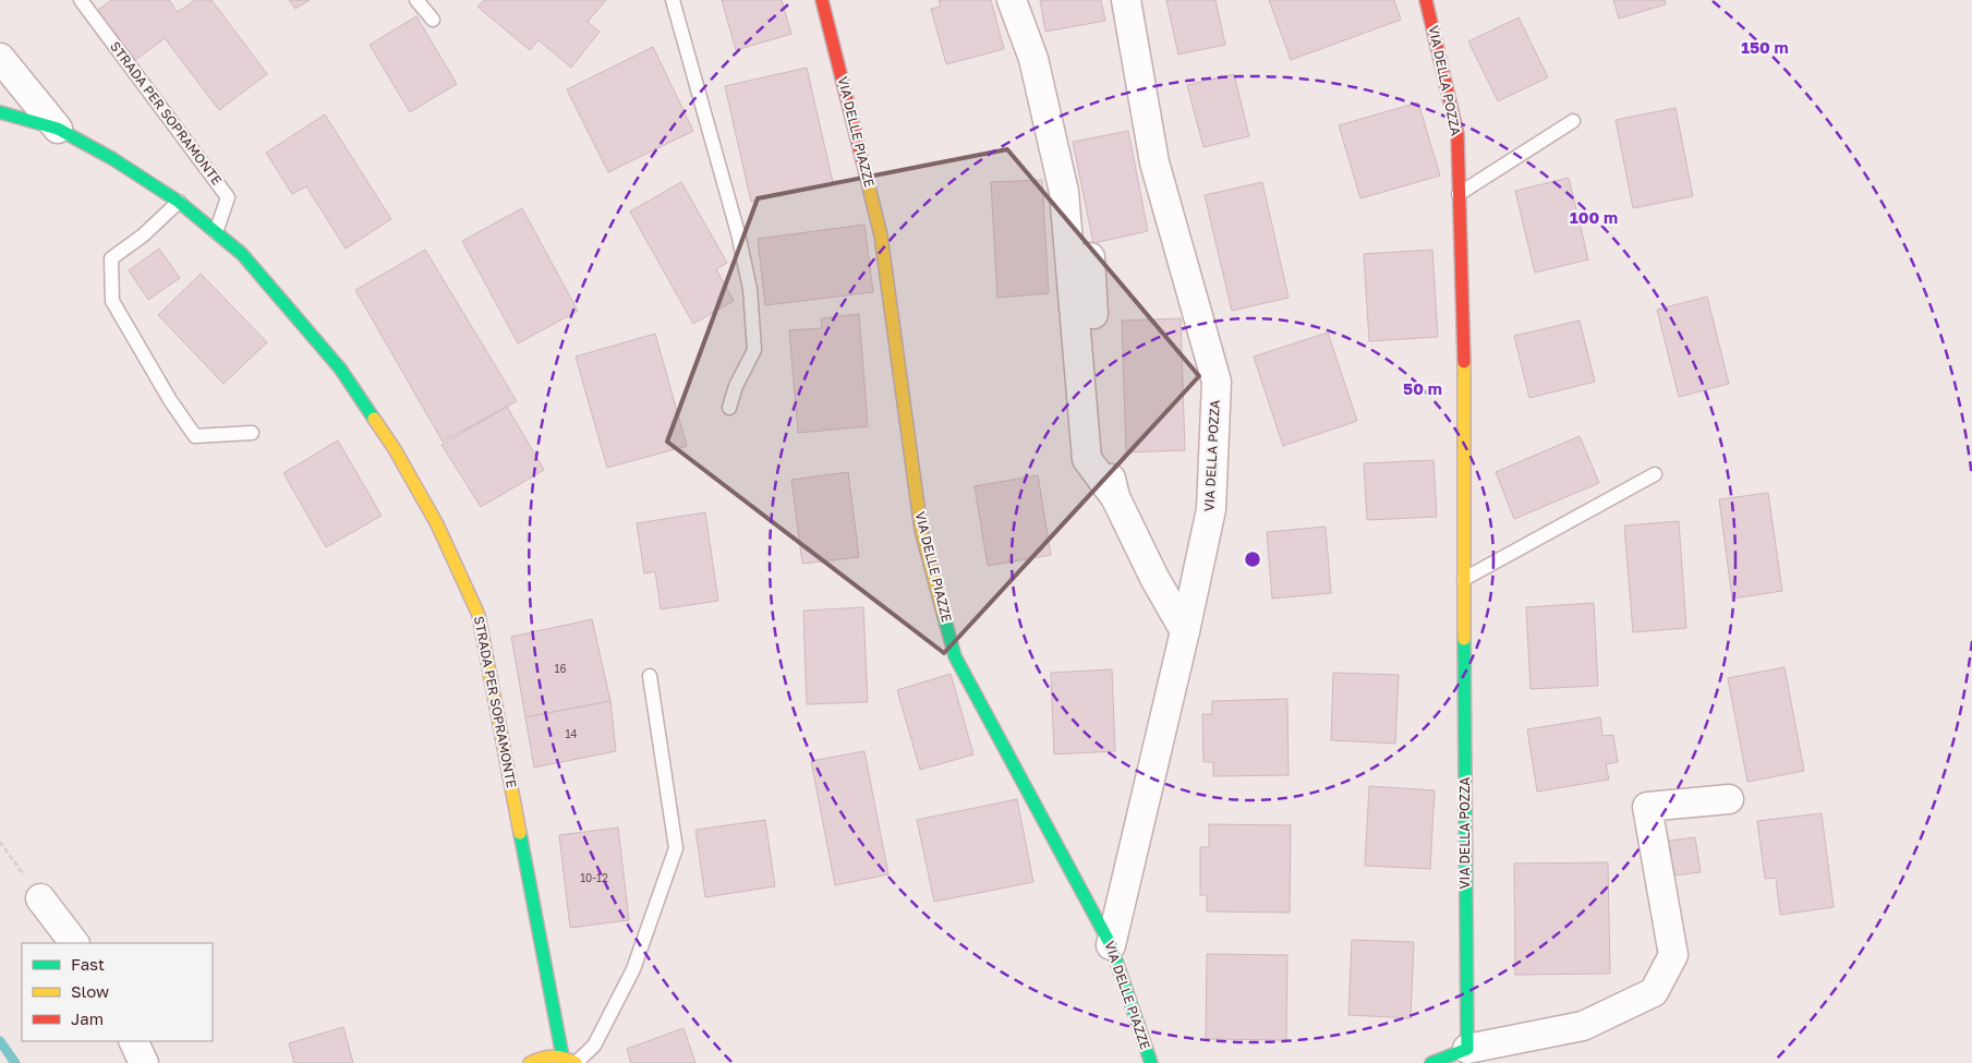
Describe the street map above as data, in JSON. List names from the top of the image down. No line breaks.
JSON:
{"streets":{"street":["VIA DELLA POZZA","STRADA PER SOPRAMONTE","VIA DELLE PIAZZE"]},"crossings":[["VIA DELLA POZZA","VIA DELLE PIAZZE"]],"house_numbers":["16","14","10-12"],"legend":["Fast","Slow","Jam"],"rings":["150 m","100 m","50 m"]}
